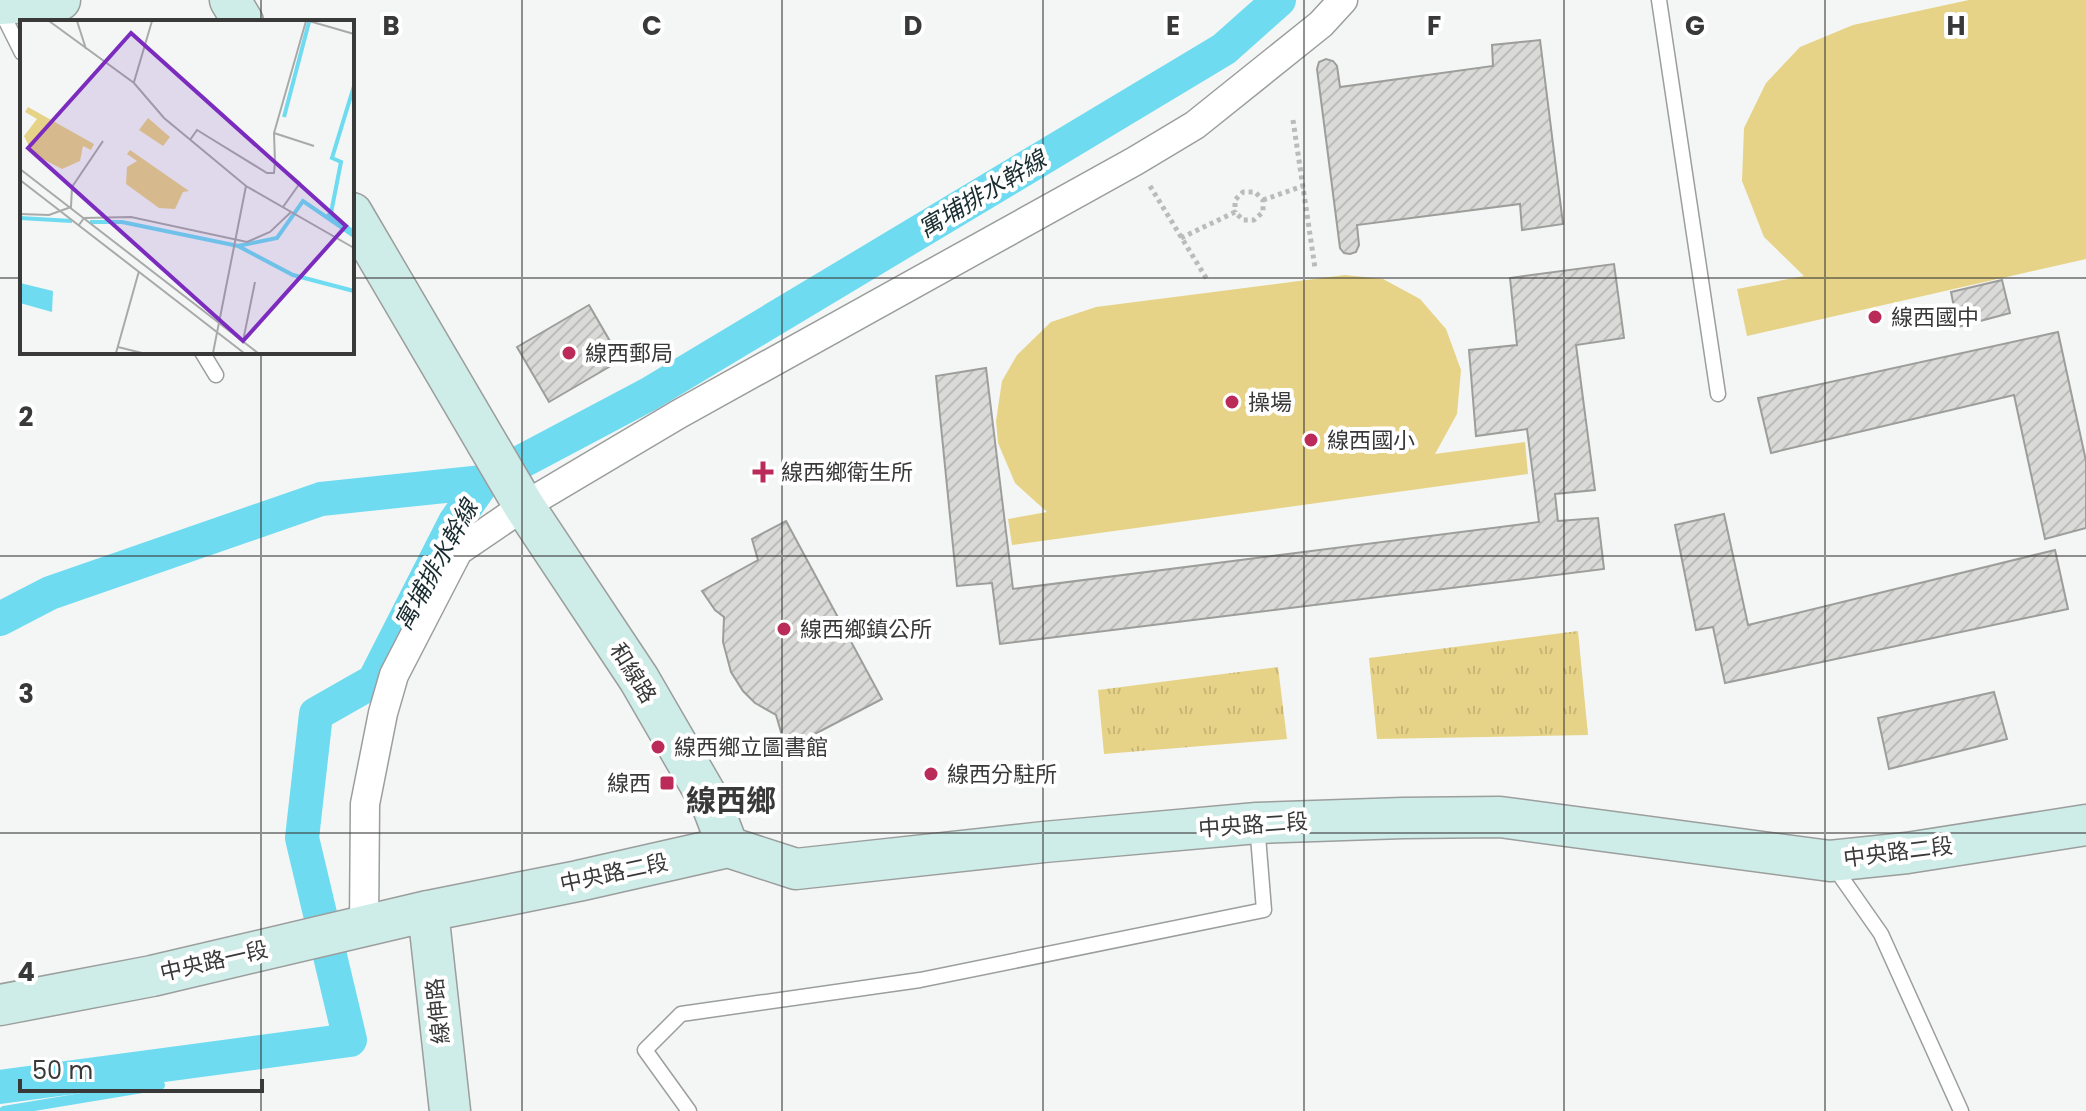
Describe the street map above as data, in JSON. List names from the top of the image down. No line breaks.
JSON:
{"streets":{"street":["和線路","中央路二段","中央路一段","線伸路"]},"crossings":[["和線路","中央路二段"],["中央路二段","中央路一段"],["中央路二段","線伸路"],["中央路一段","線伸路"]],"districts":["線西鄉"],"water":["寓埔排水幹線"],"places":{"other":["線西國中","線西郵局","操場","線西國小","線西鄉鎮公所","線西鄉立圖書館","線西分駐所"],"health":["線西鄉衛生所"],"transit":["線西"]},"scale_bar":"50 m","grid":{"columns":["B","C","D","E","F","G","H"],"rows":["2","3","4"]}}
